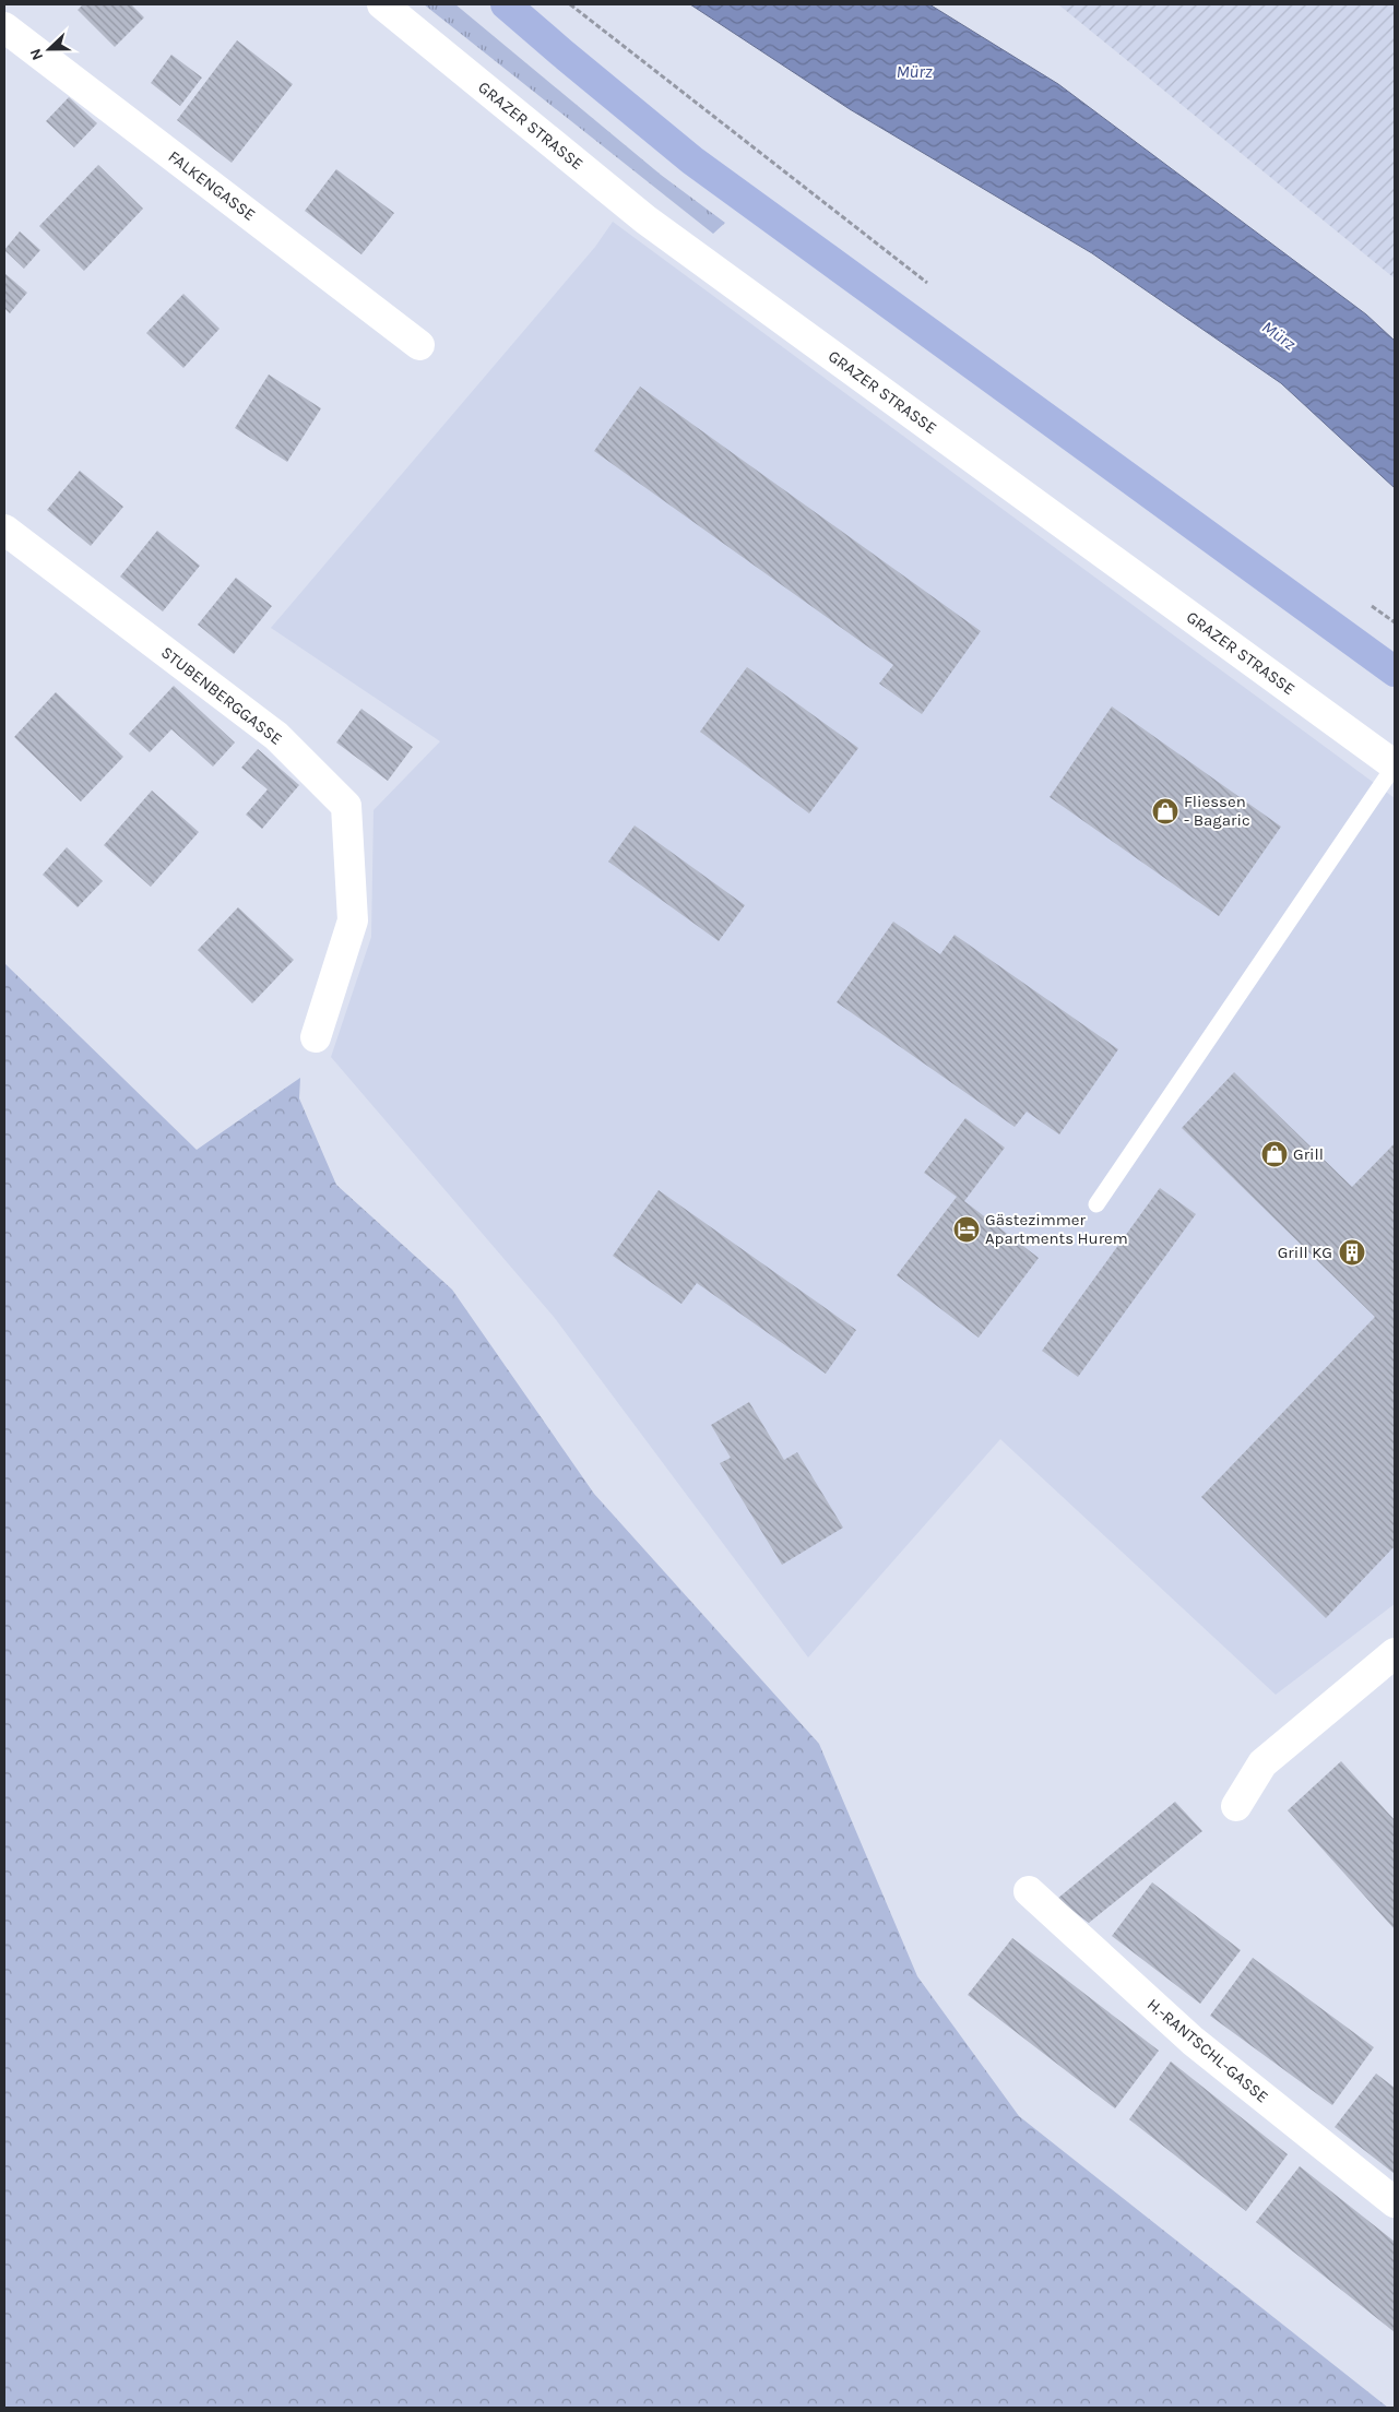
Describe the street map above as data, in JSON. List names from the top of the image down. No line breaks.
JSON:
{"streets":{"street":["GRAZER STRASSE","FALKENGASSE","STUBENBERGGASSE","H.-RANTSCHL-GASSE"]},"water":["Mürz"],"places":{"shop":["Fliessen - Bagaric","Grill"],"hotel":["Gästezimmer Apartments Hurem"],"building":["Grill KG"]},"north":"left"}
